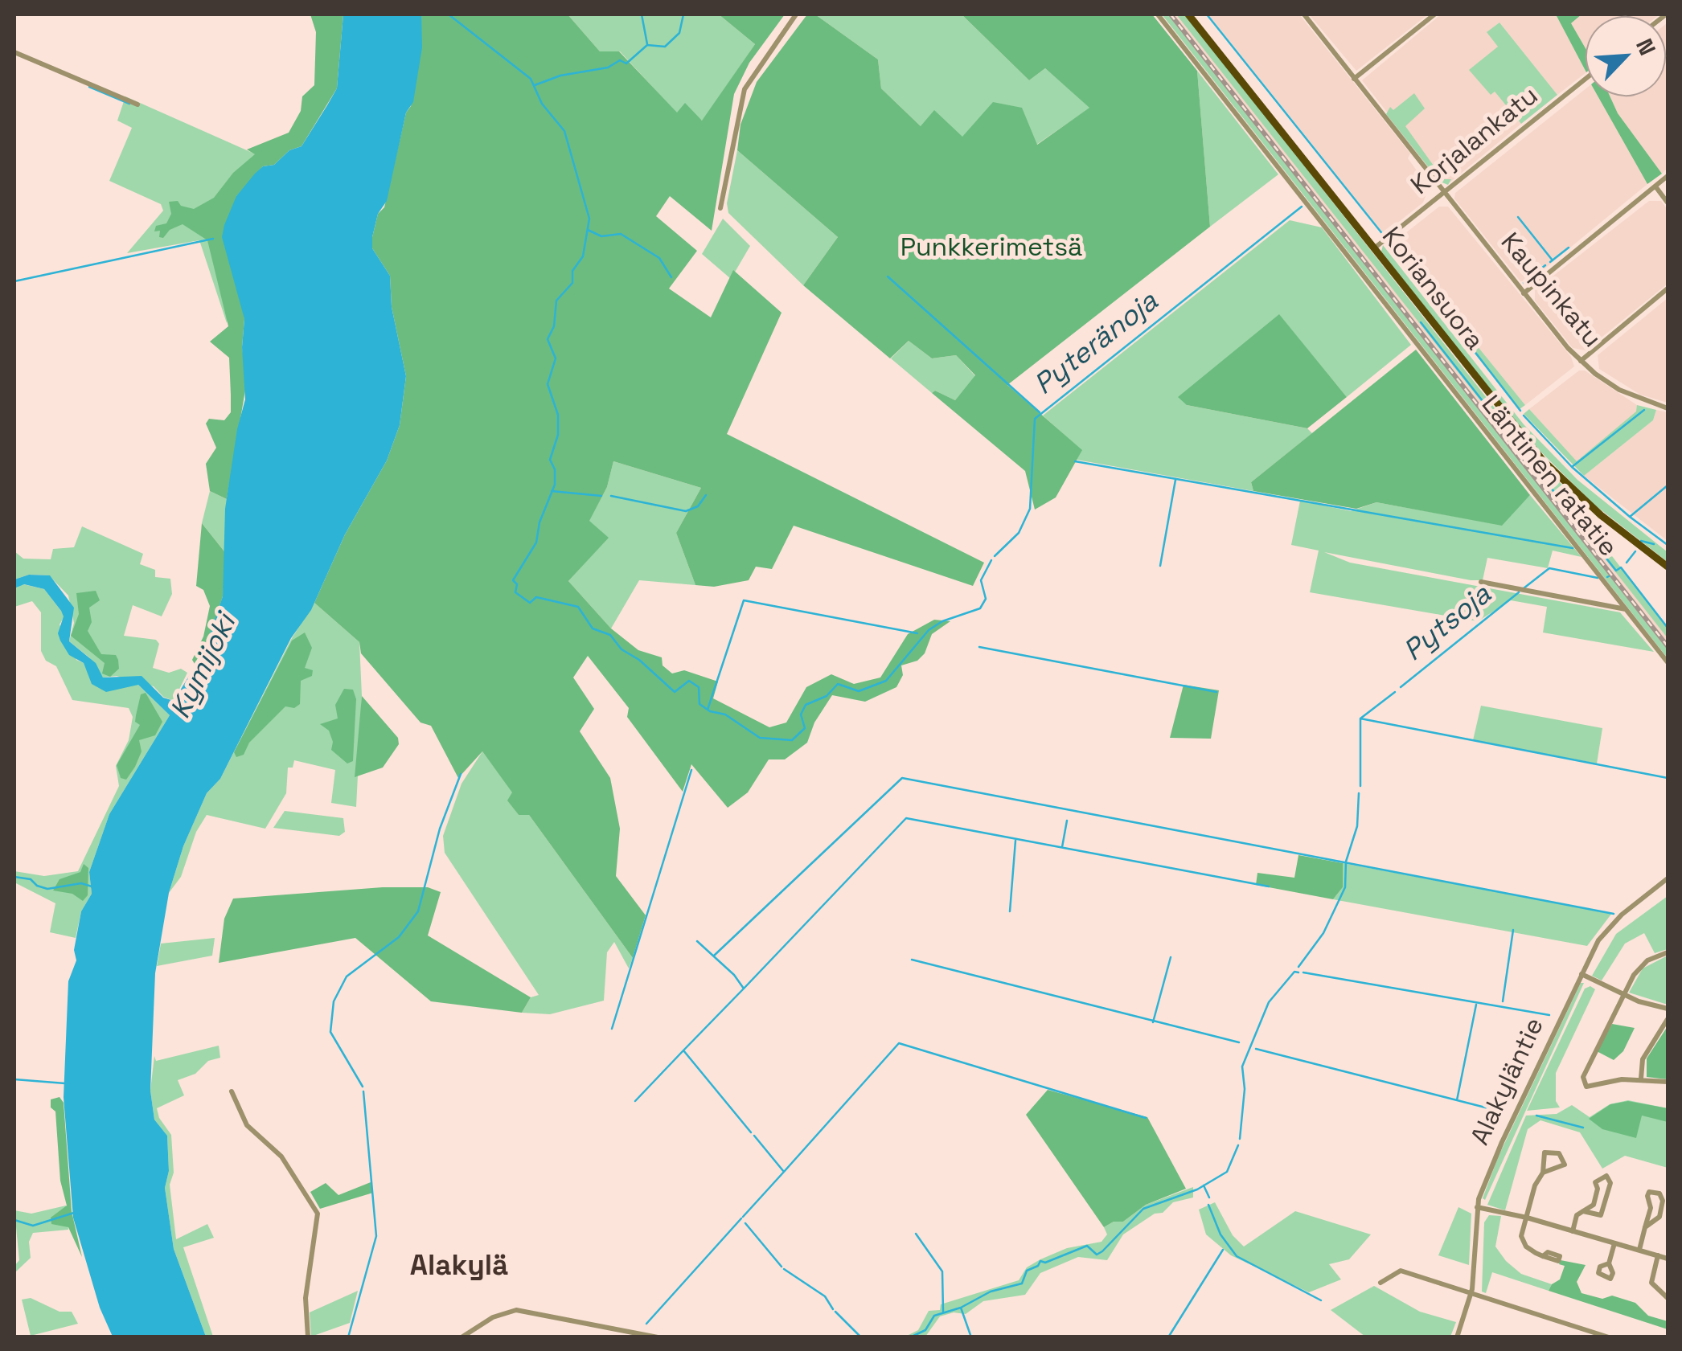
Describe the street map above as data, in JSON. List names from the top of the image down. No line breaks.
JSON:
{"streets":{"main road":["Koriansuora"],"street":["Korjalankatu","Kaupinkatu","Läntinen ratatie","Alakyläntie"]},"crossings":[["Korjalankatu","Koriansuora"],["Korjalankatu","Kaupinkatu"]],"districts":["Alakylä"],"water":["Pyteränoja","Pytsoja","Kymijoki"],"parks":["Punkkerimetsä"],"north":"top right"}
